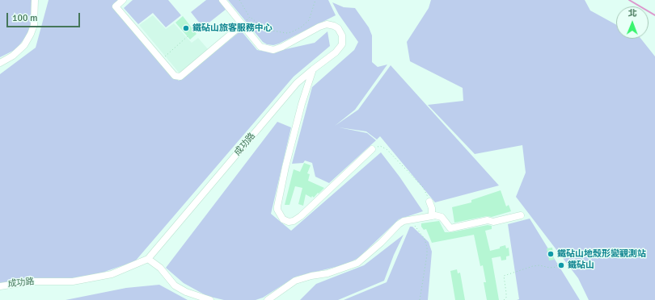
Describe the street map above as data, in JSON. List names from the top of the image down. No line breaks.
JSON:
{"streets":{"street":["成功路"]},"places":["鐵砧山旅客服務中心","鐵砧山地殼形變觀測站","鐵砧山"],"scale_bar":"100 m","north":"top"}
